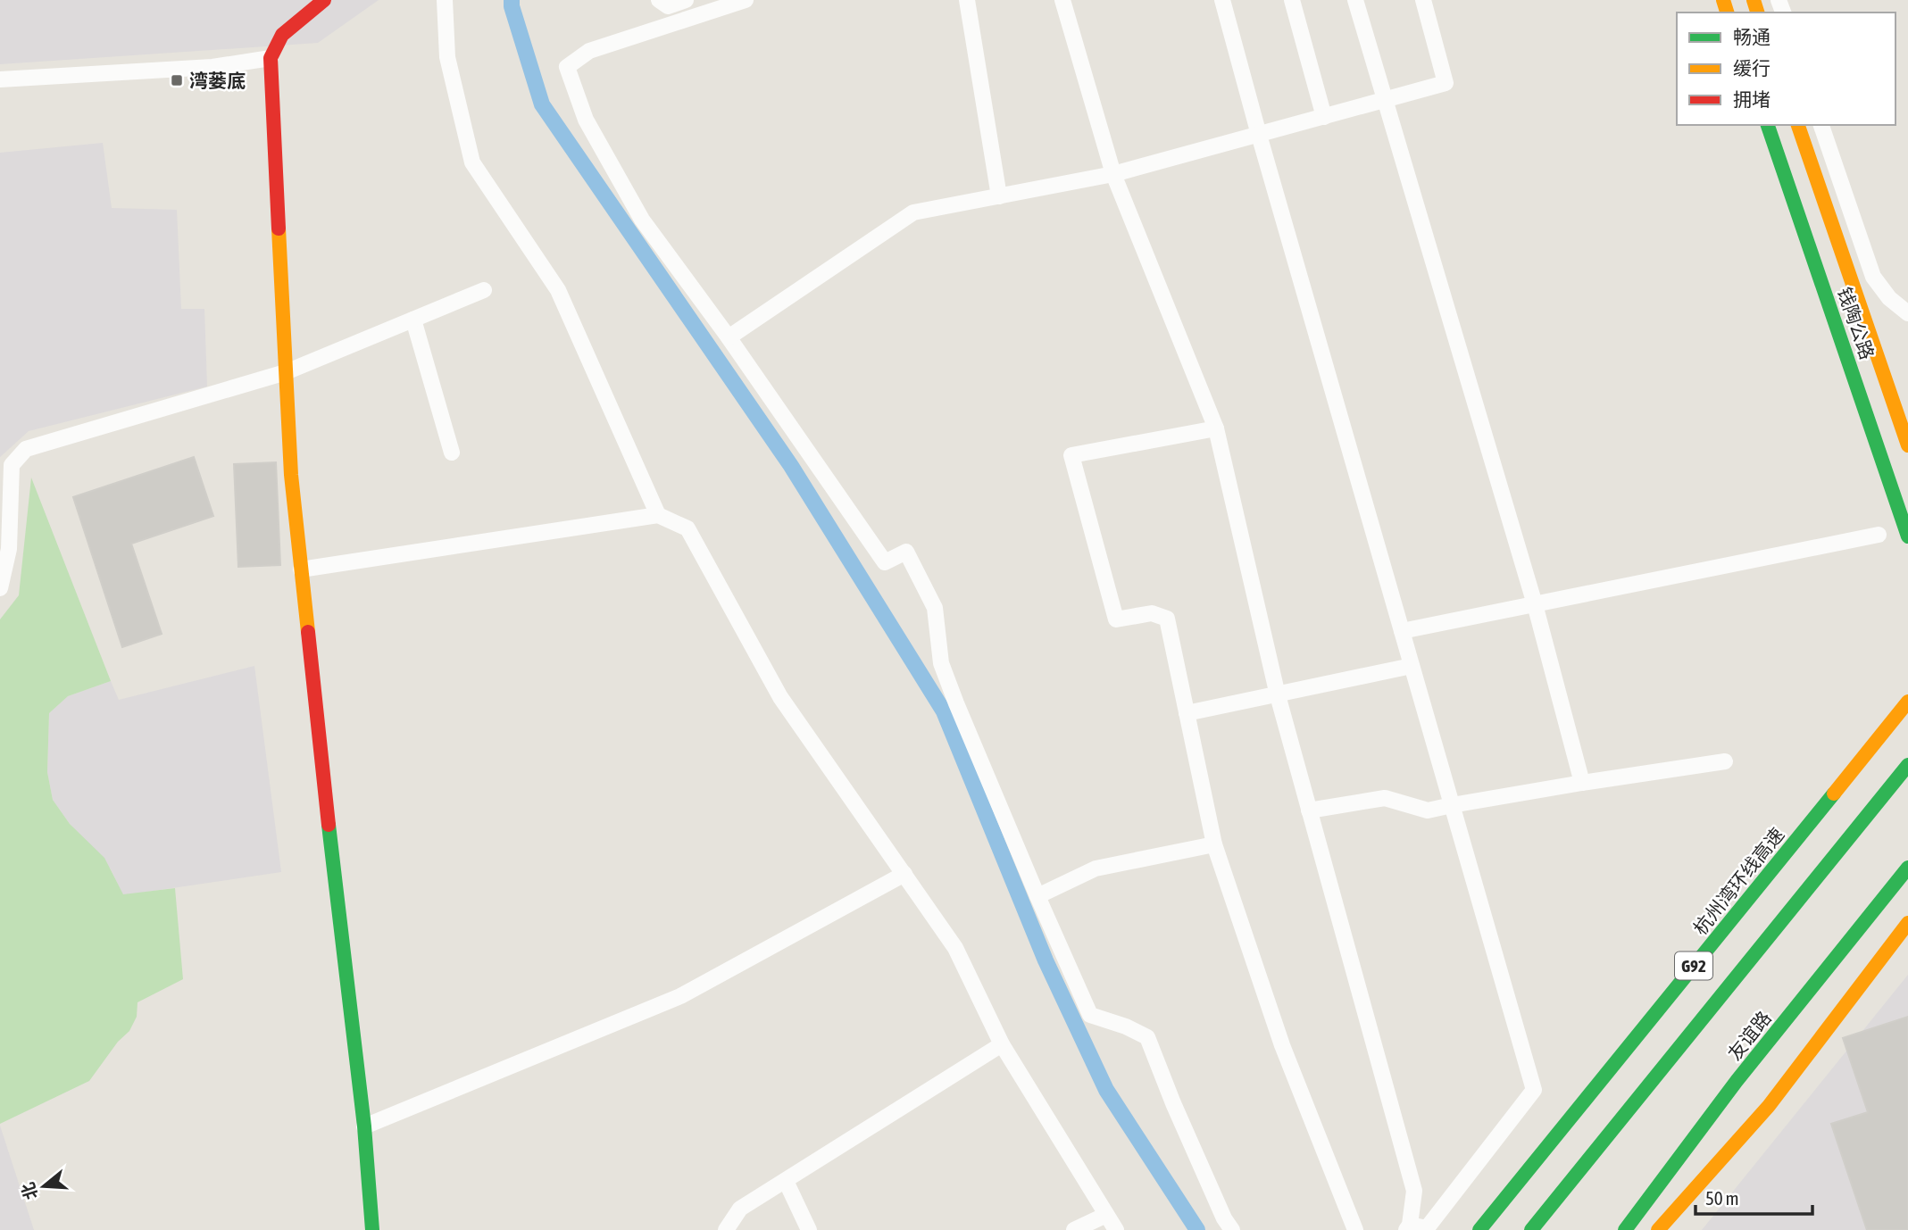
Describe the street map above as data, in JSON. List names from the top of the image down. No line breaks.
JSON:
{"streets":{"main road":["钱陶公路","杭州湾环线高速","G92","友谊路"]},"places":{"transit":["湾蒌底"]},"legend":["畅通","缓行","拥堵"],"scale_bar":"50 m","north":"left"}
